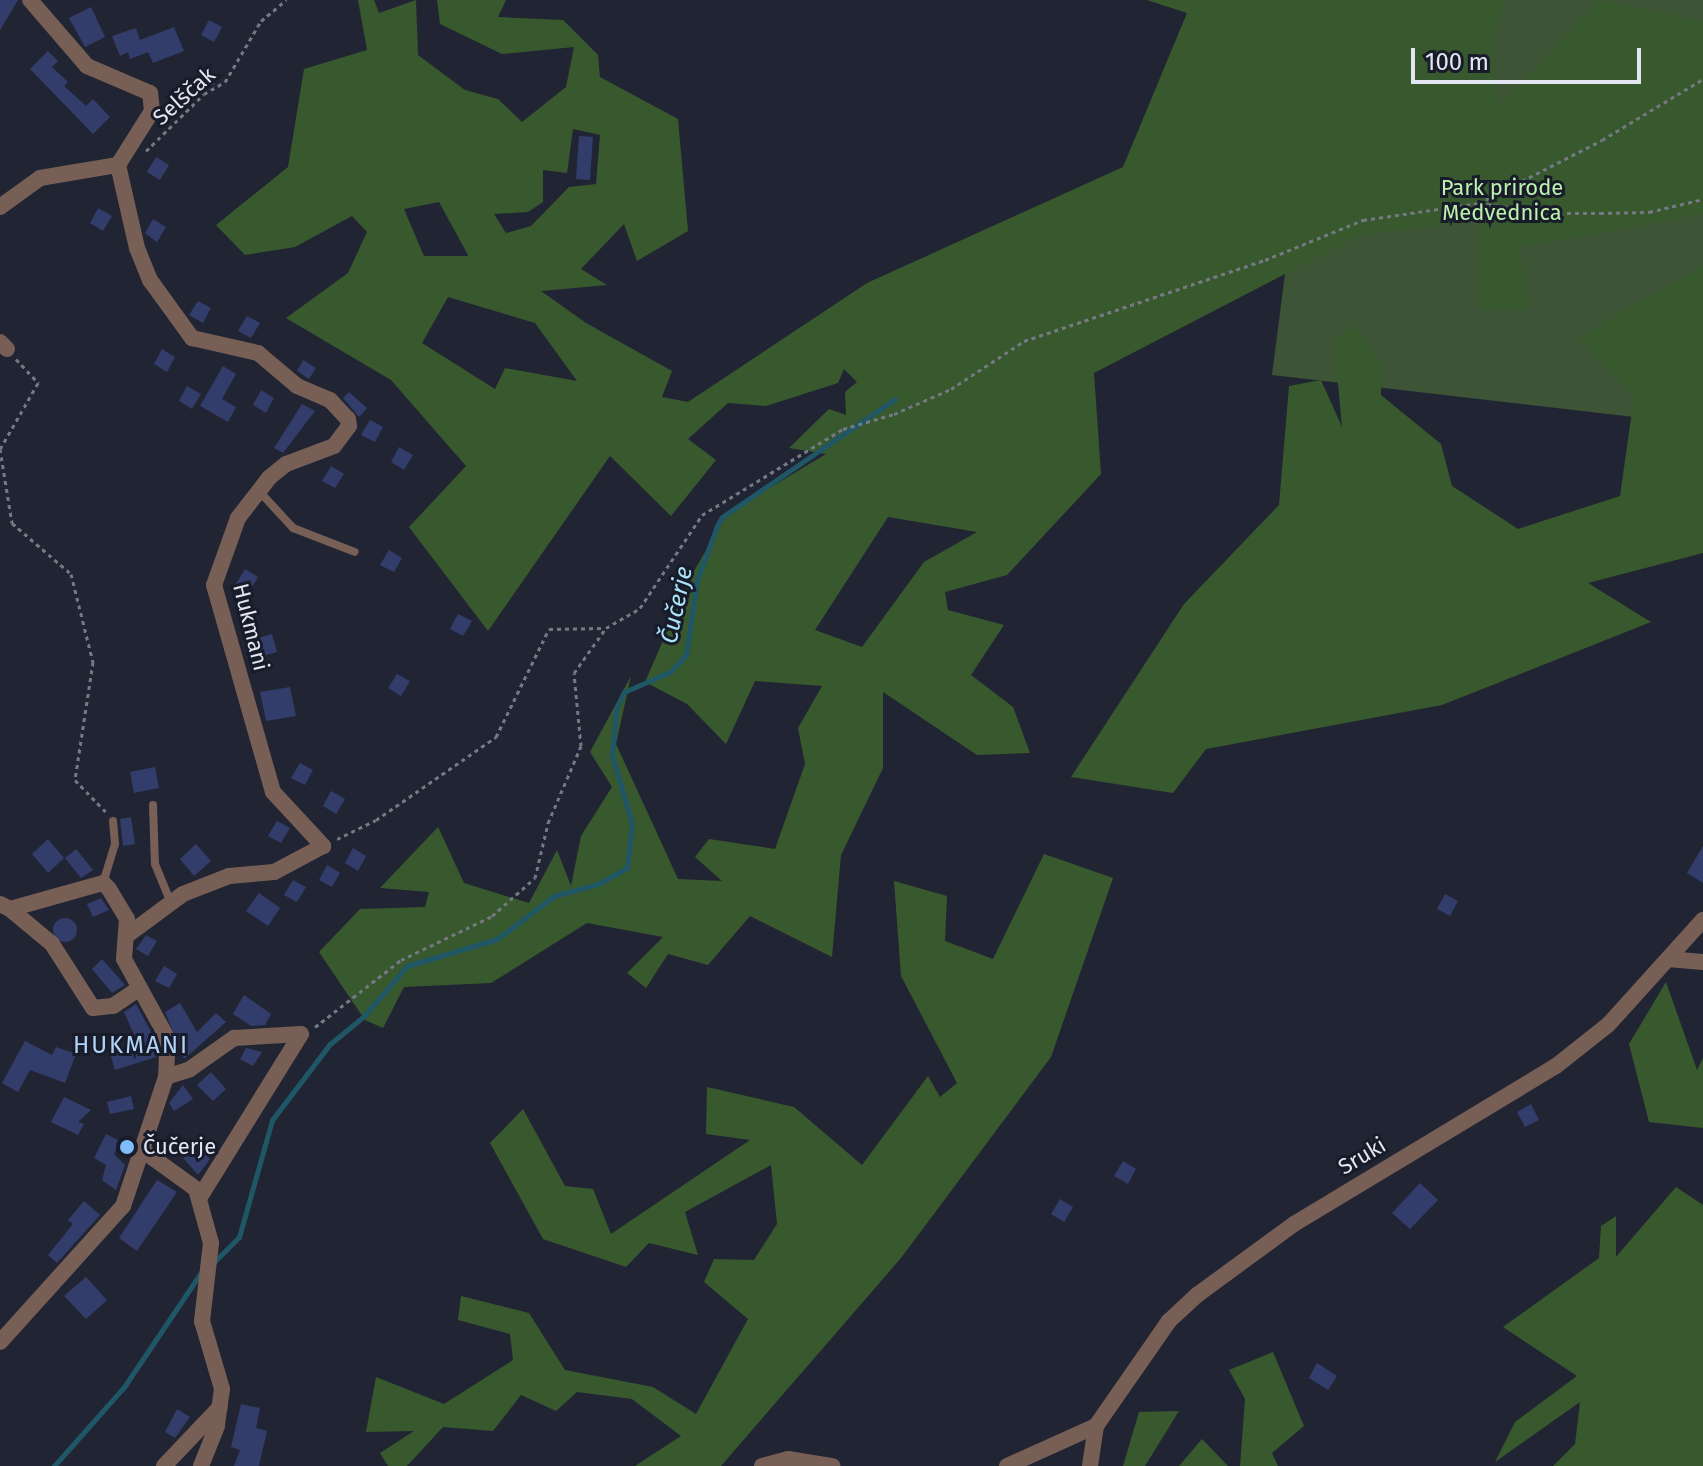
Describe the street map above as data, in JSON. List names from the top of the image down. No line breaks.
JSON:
{"streets":{"street":["Hukmani","Sruki"],"path":["Selščak"]},"crossings":[["Selščak","Hukmani"]],"districts":["HUKMANI"],"water":["Čučerje"],"parks":["Park prirode Medvednica"],"places":["Čučerje"],"scale_bar":"100 m"}
